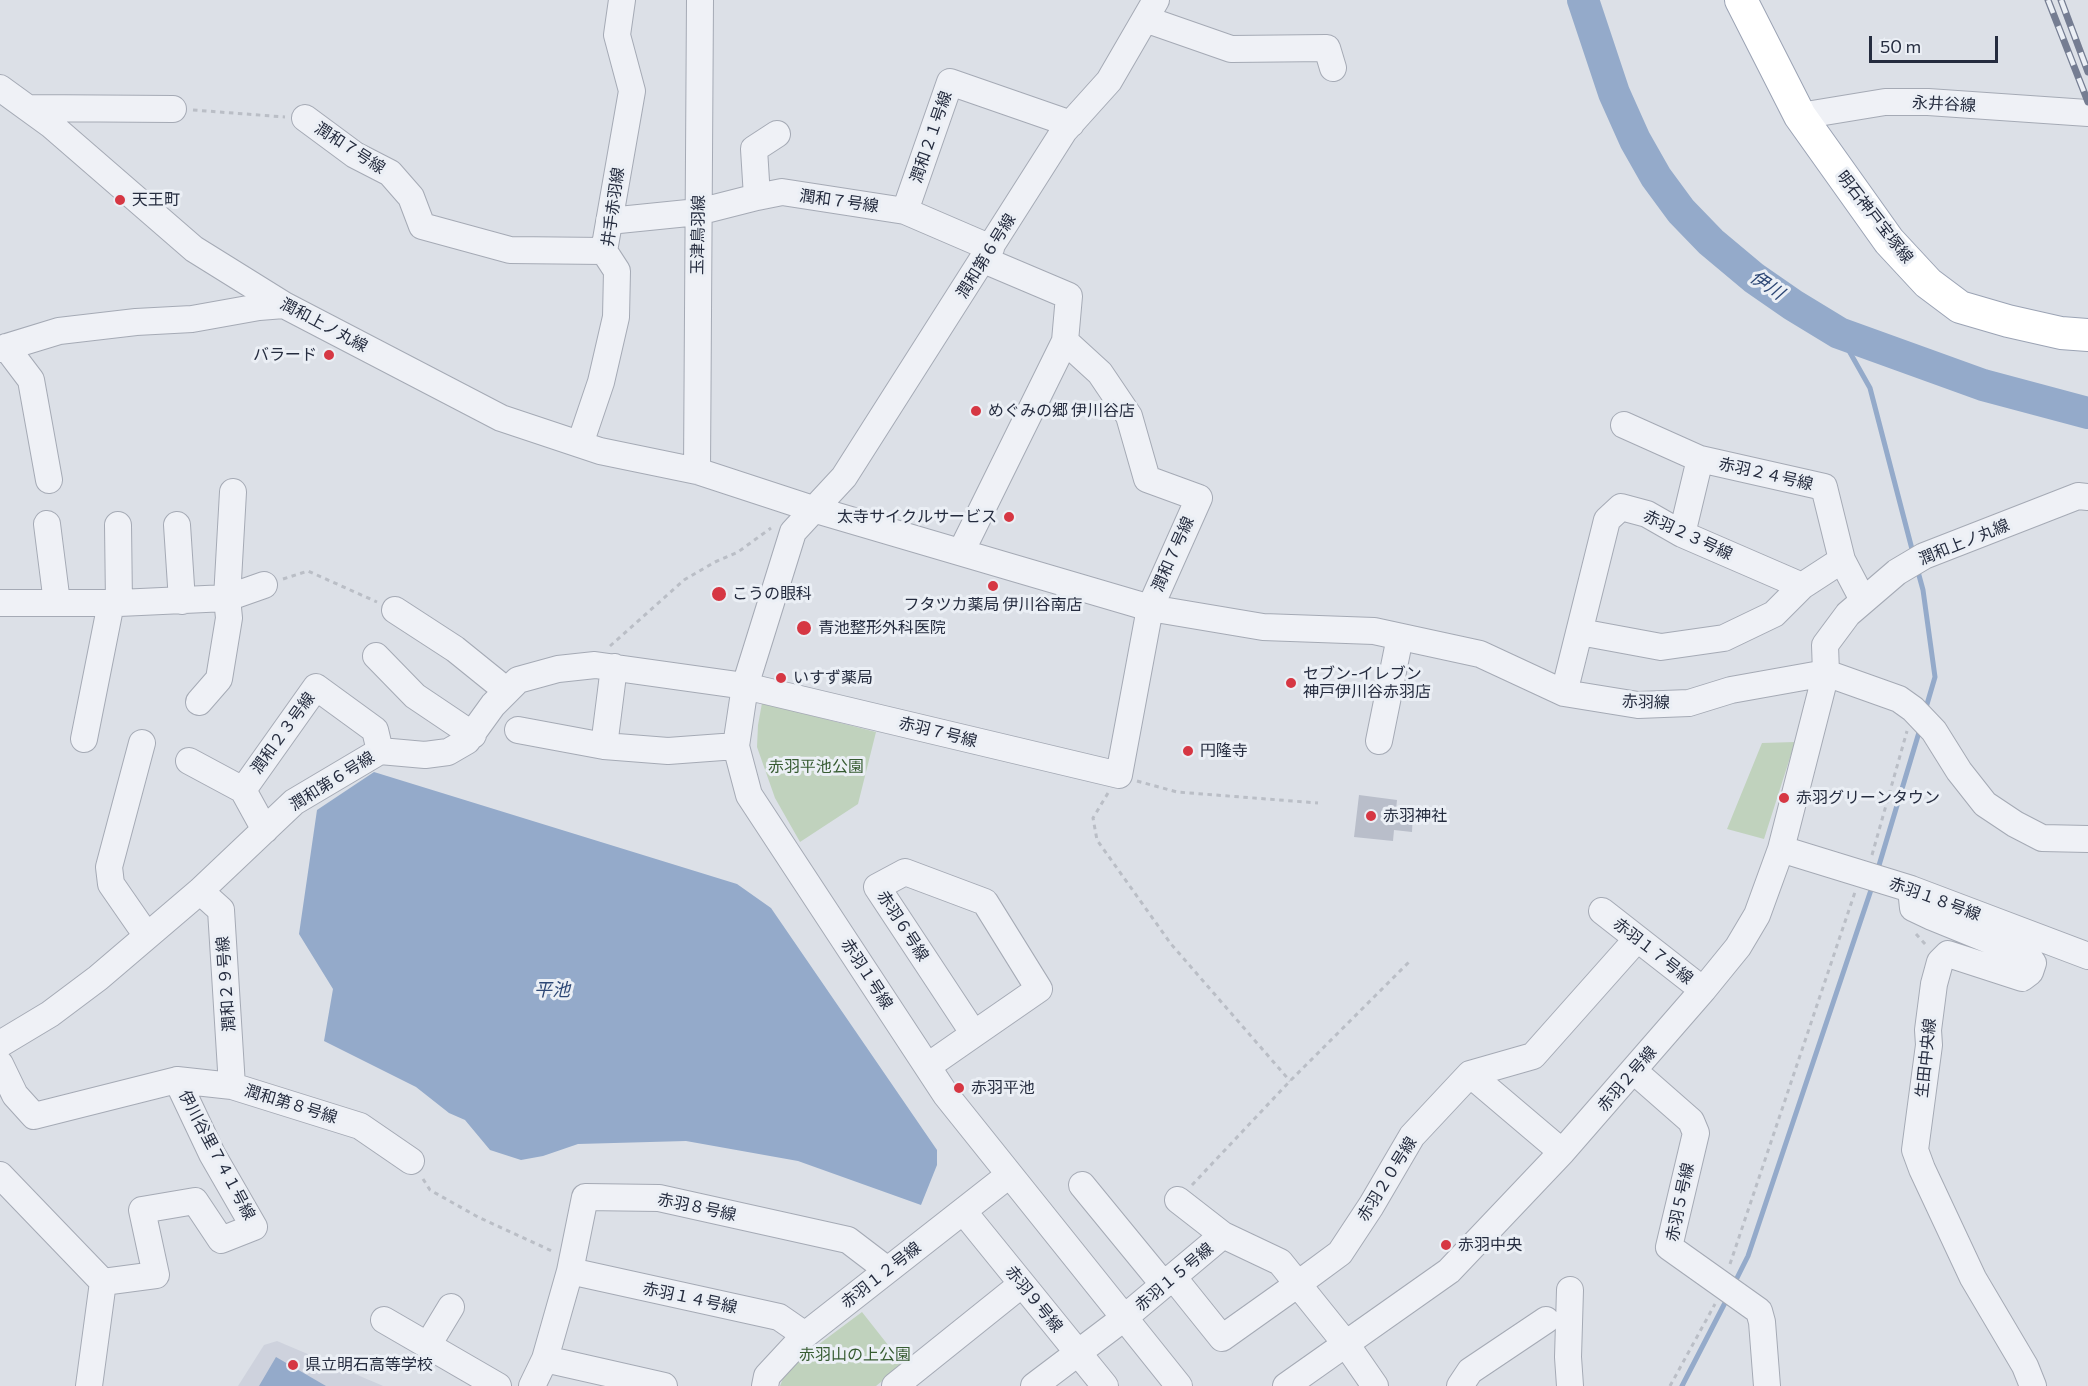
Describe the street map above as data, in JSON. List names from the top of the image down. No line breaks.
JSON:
{"streets":{"main road":["明石神戸宝塚線"],"street":["永井谷線","潤和２１号線","潤和７号線","井手赤羽線","玉津鳥羽線","潤和第６号線","潤和上ノ丸線","赤羽２４号線","赤羽２３号線","赤羽線","赤羽７号線","潤和２３号線","赤羽１８号線","赤羽６号線","赤羽１７号線","赤羽１号線","潤和２９号線","生田中央線","赤羽２号線","潤和第８号線","伊川谷里７４１号線","赤羽２０号線","赤羽５号線","赤羽８号線","赤羽１２号線","赤羽１５号線","赤羽１４号線","赤羽９号線"]},"crossings":[["永井谷線","明石神戸宝塚線"],["潤和２１号線","潤和７号線"],["潤和２１号線","潤和第６号線"],["潤和７号線","井手赤羽線"],["潤和７号線","玉津鳥羽線"],["潤和７号線","潤和第６号線"],["潤和７号線","赤羽線"],["井手赤羽線","潤和上ノ丸線"],["玉津鳥羽線","潤和上ノ丸線"],["潤和第６号線","潤和上ノ丸線"],["潤和第６号線","赤羽７号線"],["潤和第６号線","潤和２３号線"],["潤和第６号線","赤羽１号線"],["潤和第６号線","潤和２９号線"],["潤和上ノ丸線","赤羽２４号線"],["潤和上ノ丸線","赤羽線"],["潤和上ノ丸線","赤羽１号線"],["潤和上ノ丸線","赤羽２号線"],["赤羽２４号線","赤羽２３号線"],["赤羽２３号線","赤羽線"],["赤羽線","赤羽２号線"],["赤羽７号線","赤羽１号線"],["赤羽１８号線","生田中央線"],["赤羽１８号線","赤羽２号線"],["赤羽６号線","赤羽１号線"],["赤羽１７号線","赤羽２号線"],["赤羽１号線","赤羽１２号線"],["赤羽１号線","赤羽１５号線"],["潤和２９号線","潤和第８号線"],["赤羽２号線","赤羽５号線"],["潤和第８号線","伊川谷里７４１号線"],["赤羽２０号線","赤羽１５号線"],["赤羽８号線","赤羽１２号線"],["赤羽８号線","赤羽１４号線"],["赤羽１２号線","赤羽１４号線"],["赤羽１２号線","赤羽９号線"],["赤羽１５号線","赤羽９号線"]],"water":["伊川","平池"],"parks":["赤羽平池公園","赤羽山の上公園"],"places":["天王町","バラード","めぐみの郷 伊川谷店","太寺サイクルサービス","フタツカ薬局 伊川谷南店","こうの眼科","青池整形外科医院","いすず薬局","セブン-イレブン 神戸伊川谷赤羽店","円隆寺","赤羽グリーンタウン","赤羽神社","赤羽平池","赤羽中央","県立明石高等学校"],"scale_bar":"50 m"}
